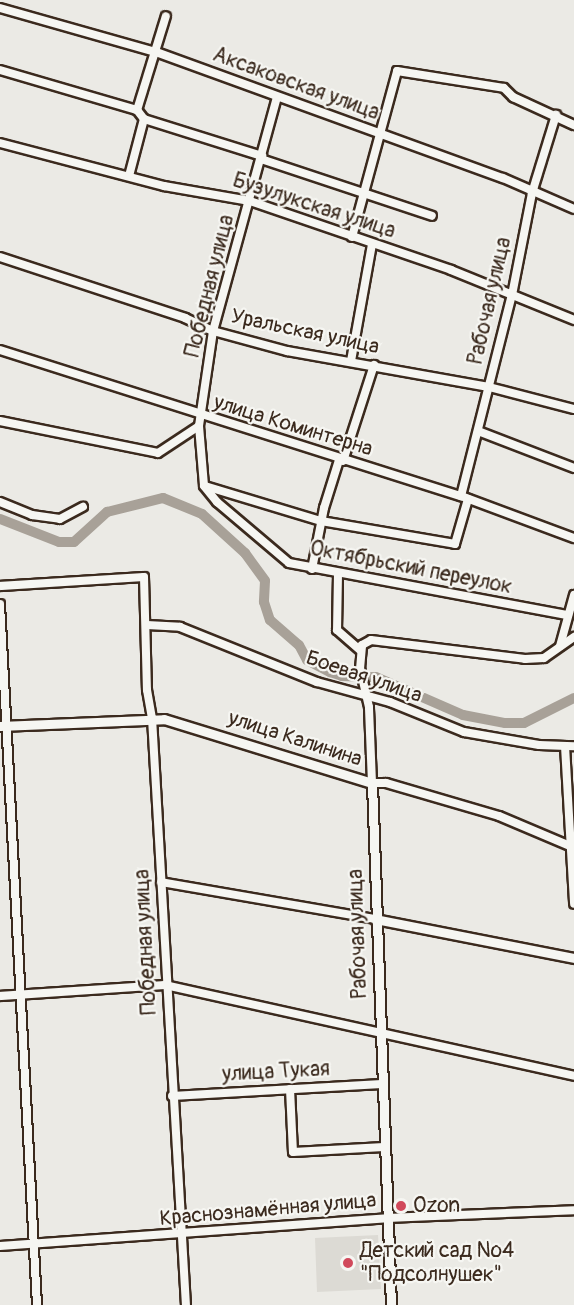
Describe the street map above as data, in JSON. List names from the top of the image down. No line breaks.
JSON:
{"streets":{"main road":["Рабочая улица","улица Калинина"],"street":["Аксаковская улица","Бузулукская улица","Победная улица","Уральская улица","улица Коминтерна","Октябрьский переулок","Боевая улица","улица Тукая","Краснознамённая улица"]},"crossings":[["Аксаковская улица","Победная улица"],["Аксаковская улица","Рабочая улица"],["Бузулукская улица","Победная улица"],["Бузулукская улица","Рабочая улица"],["Победная улица","Уральская улица"],["Победная улица","улица Коминтерна"],["Победная улица","Боевая улица"],["Победная улица","улица Калинина"],["Победная улица","улица Тукая"],["Победная улица","Краснознамённая улица"],["Рабочая улица","Уральская улица"],["Рабочая улица","улица Коминтерна"],["Рабочая улица","Боевая улица"],["Рабочая улица","улица Калинина"],["Рабочая улица","улица Тукая"],["Рабочая улица","Краснознамённая улица"]],"places":["Ozon","Детский сад №4 \"Подсолнушек\""]}
